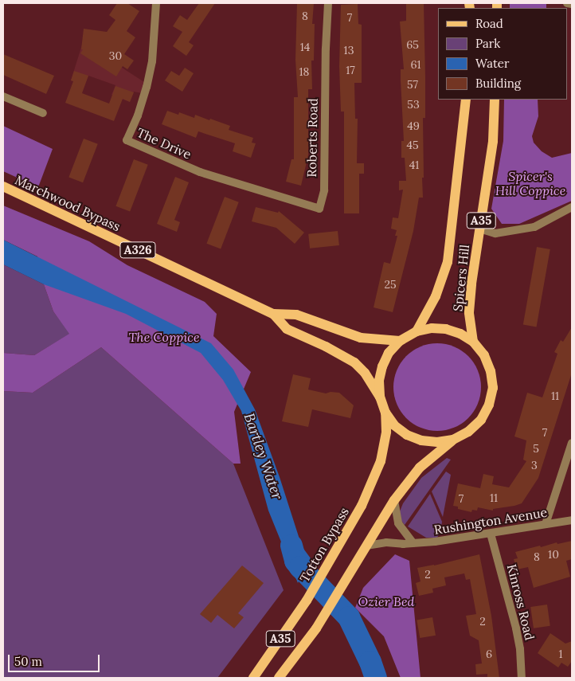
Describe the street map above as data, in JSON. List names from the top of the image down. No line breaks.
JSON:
{"streets":{"main road":["Marchwood Bypass","A35","A326","Spicers Hill","Totton Bypass"],"street":["Roberts Road","The Drive","Rushington Avenue","Kinross Road"]},"crossings":[["Roberts Road","The Drive"],["Marchwood Bypass","A35"],["Marchwood Bypass","Spicers Hill"],["Marchwood Bypass","Totton Bypass"],["A35","Spicers Hill"],["A35","Rushington Avenue"],["A35","Totton Bypass"],["Spicers Hill","Totton Bypass"],["Rushington Avenue","Kinross Road"]],"water":["Bartley Water"],"parks":["Spicer's Hill Coppice","The Coppice","Ozier Bed"],"house_numbers":["8","7","65","14","13","30","61","17","18","57","53","49","45","41","25","11","7","5","3","11","7","10","8","2","2","6","1"],"legend":["Road","Park","Water","Building"],"scale_bar":"50 m"}
